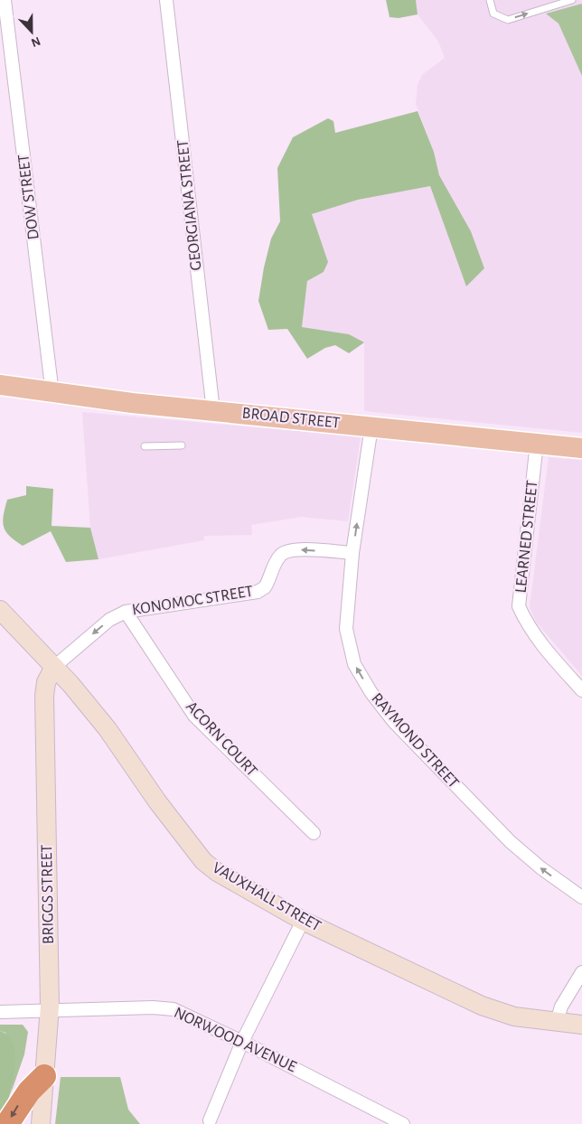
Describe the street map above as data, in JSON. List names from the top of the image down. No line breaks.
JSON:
{"streets":{"main road":["BROAD STREET"],"street":["DOW STREET","GEORGIANA STREET","LEARNED STREET","KONOMOC STREET","ACORN COURT","RAYMOND STREET","BRIGGS STREET","VAUXHALL STREET","NORWOOD AVENUE"]},"crossings":[["DOW STREET","BROAD STREET"],["GEORGIANA STREET","BROAD STREET"],["BROAD STREET","LEARNED STREET"],["BROAD STREET","RAYMOND STREET"],["KONOMOC STREET","ACORN COURT"],["KONOMOC STREET","RAYMOND STREET"],["KONOMOC STREET","BRIGGS STREET"],["KONOMOC STREET","VAUXHALL STREET"],["BRIGGS STREET","VAUXHALL STREET"],["BRIGGS STREET","NORWOOD AVENUE"]],"one_way":["KONOMOC STREET","RAYMOND STREET"],"north":"bottom"}
